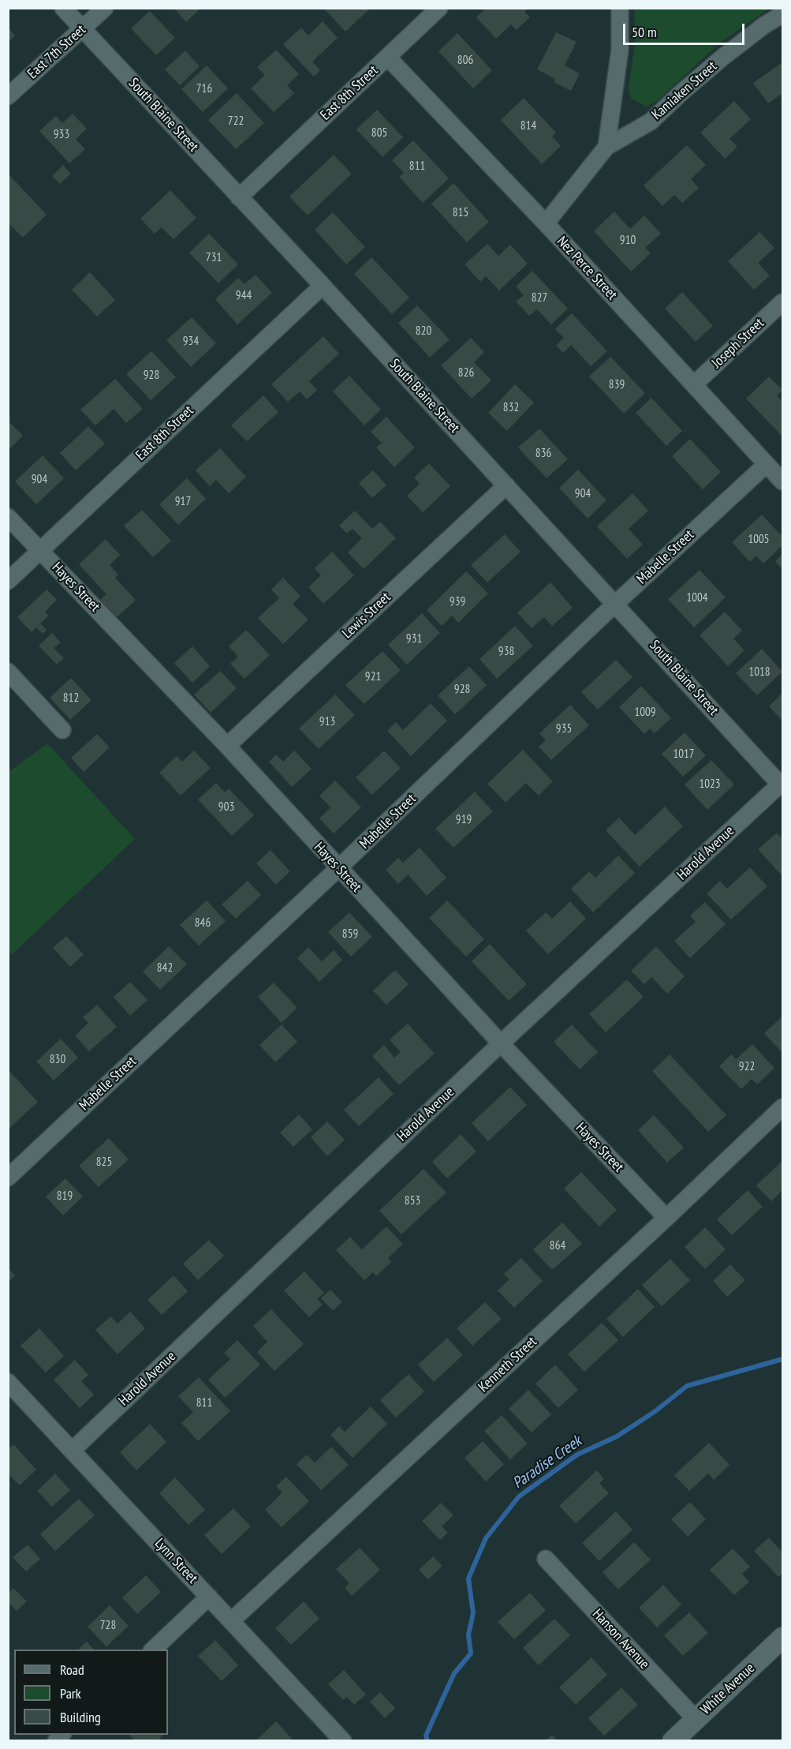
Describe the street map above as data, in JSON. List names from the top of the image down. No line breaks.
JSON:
{"streets":{"street":["East 7th Street","Kamiaken Street","East 8th Street","South Blaine Street","Nez Perce Street","Joseph Street","Mabelle Street","Hayes Street","Lewis Street","Harold Avenue","Kenneth Street","Lynn Street","Hanson Avenue","White Avenue"]},"crossings":[["East 7th Street","South Blaine Street"],["Kamiaken Street","Nez Perce Street"],["East 8th Street","South Blaine Street"],["East 8th Street","Nez Perce Street"],["East 8th Street","Hayes Street"],["South Blaine Street","Mabelle Street"],["South Blaine Street","Lewis Street"],["South Blaine Street","Harold Avenue"],["Nez Perce Street","Joseph Street"],["Nez Perce Street","Mabelle Street"],["Mabelle Street","Hayes Street"],["Hayes Street","Lewis Street"],["Hayes Street","Harold Avenue"],["Hayes Street","Kenneth Street"],["Harold Avenue","Lynn Street"],["Kenneth Street","Lynn Street"],["Hanson Avenue","White Avenue"]],"water":["Paradise Creek"],"house_numbers":["806","716","722","814","805","933","811","815","910","731","944","827","820","934","826","928","839","832","836","904","904","917","1005","1004","939","931","938","1018","921","928","812","1009","913","935","1017","1023","903","919","846","859","842","830","922","825","819","853","864","811","728"],"legend":["Road","Park","Building"],"scale_bar":"50 m"}
